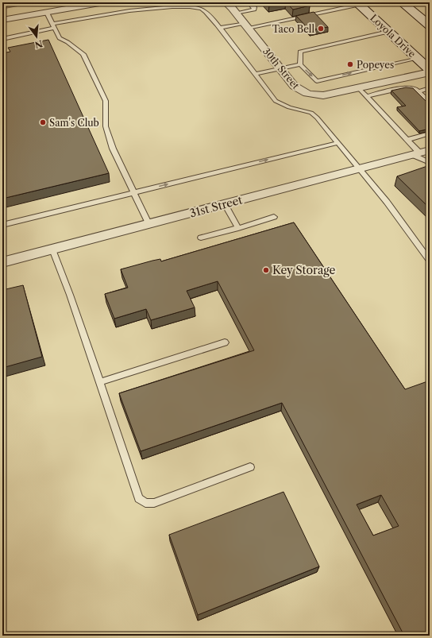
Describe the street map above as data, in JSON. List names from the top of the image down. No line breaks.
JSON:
{"streets":{"main road":["Loyola Drive"],"street":["30th Street","31st Street"]},"places":["Taco Bell","Popeyes","Sam's Club","Key Storage"],"north":"bottom"}
